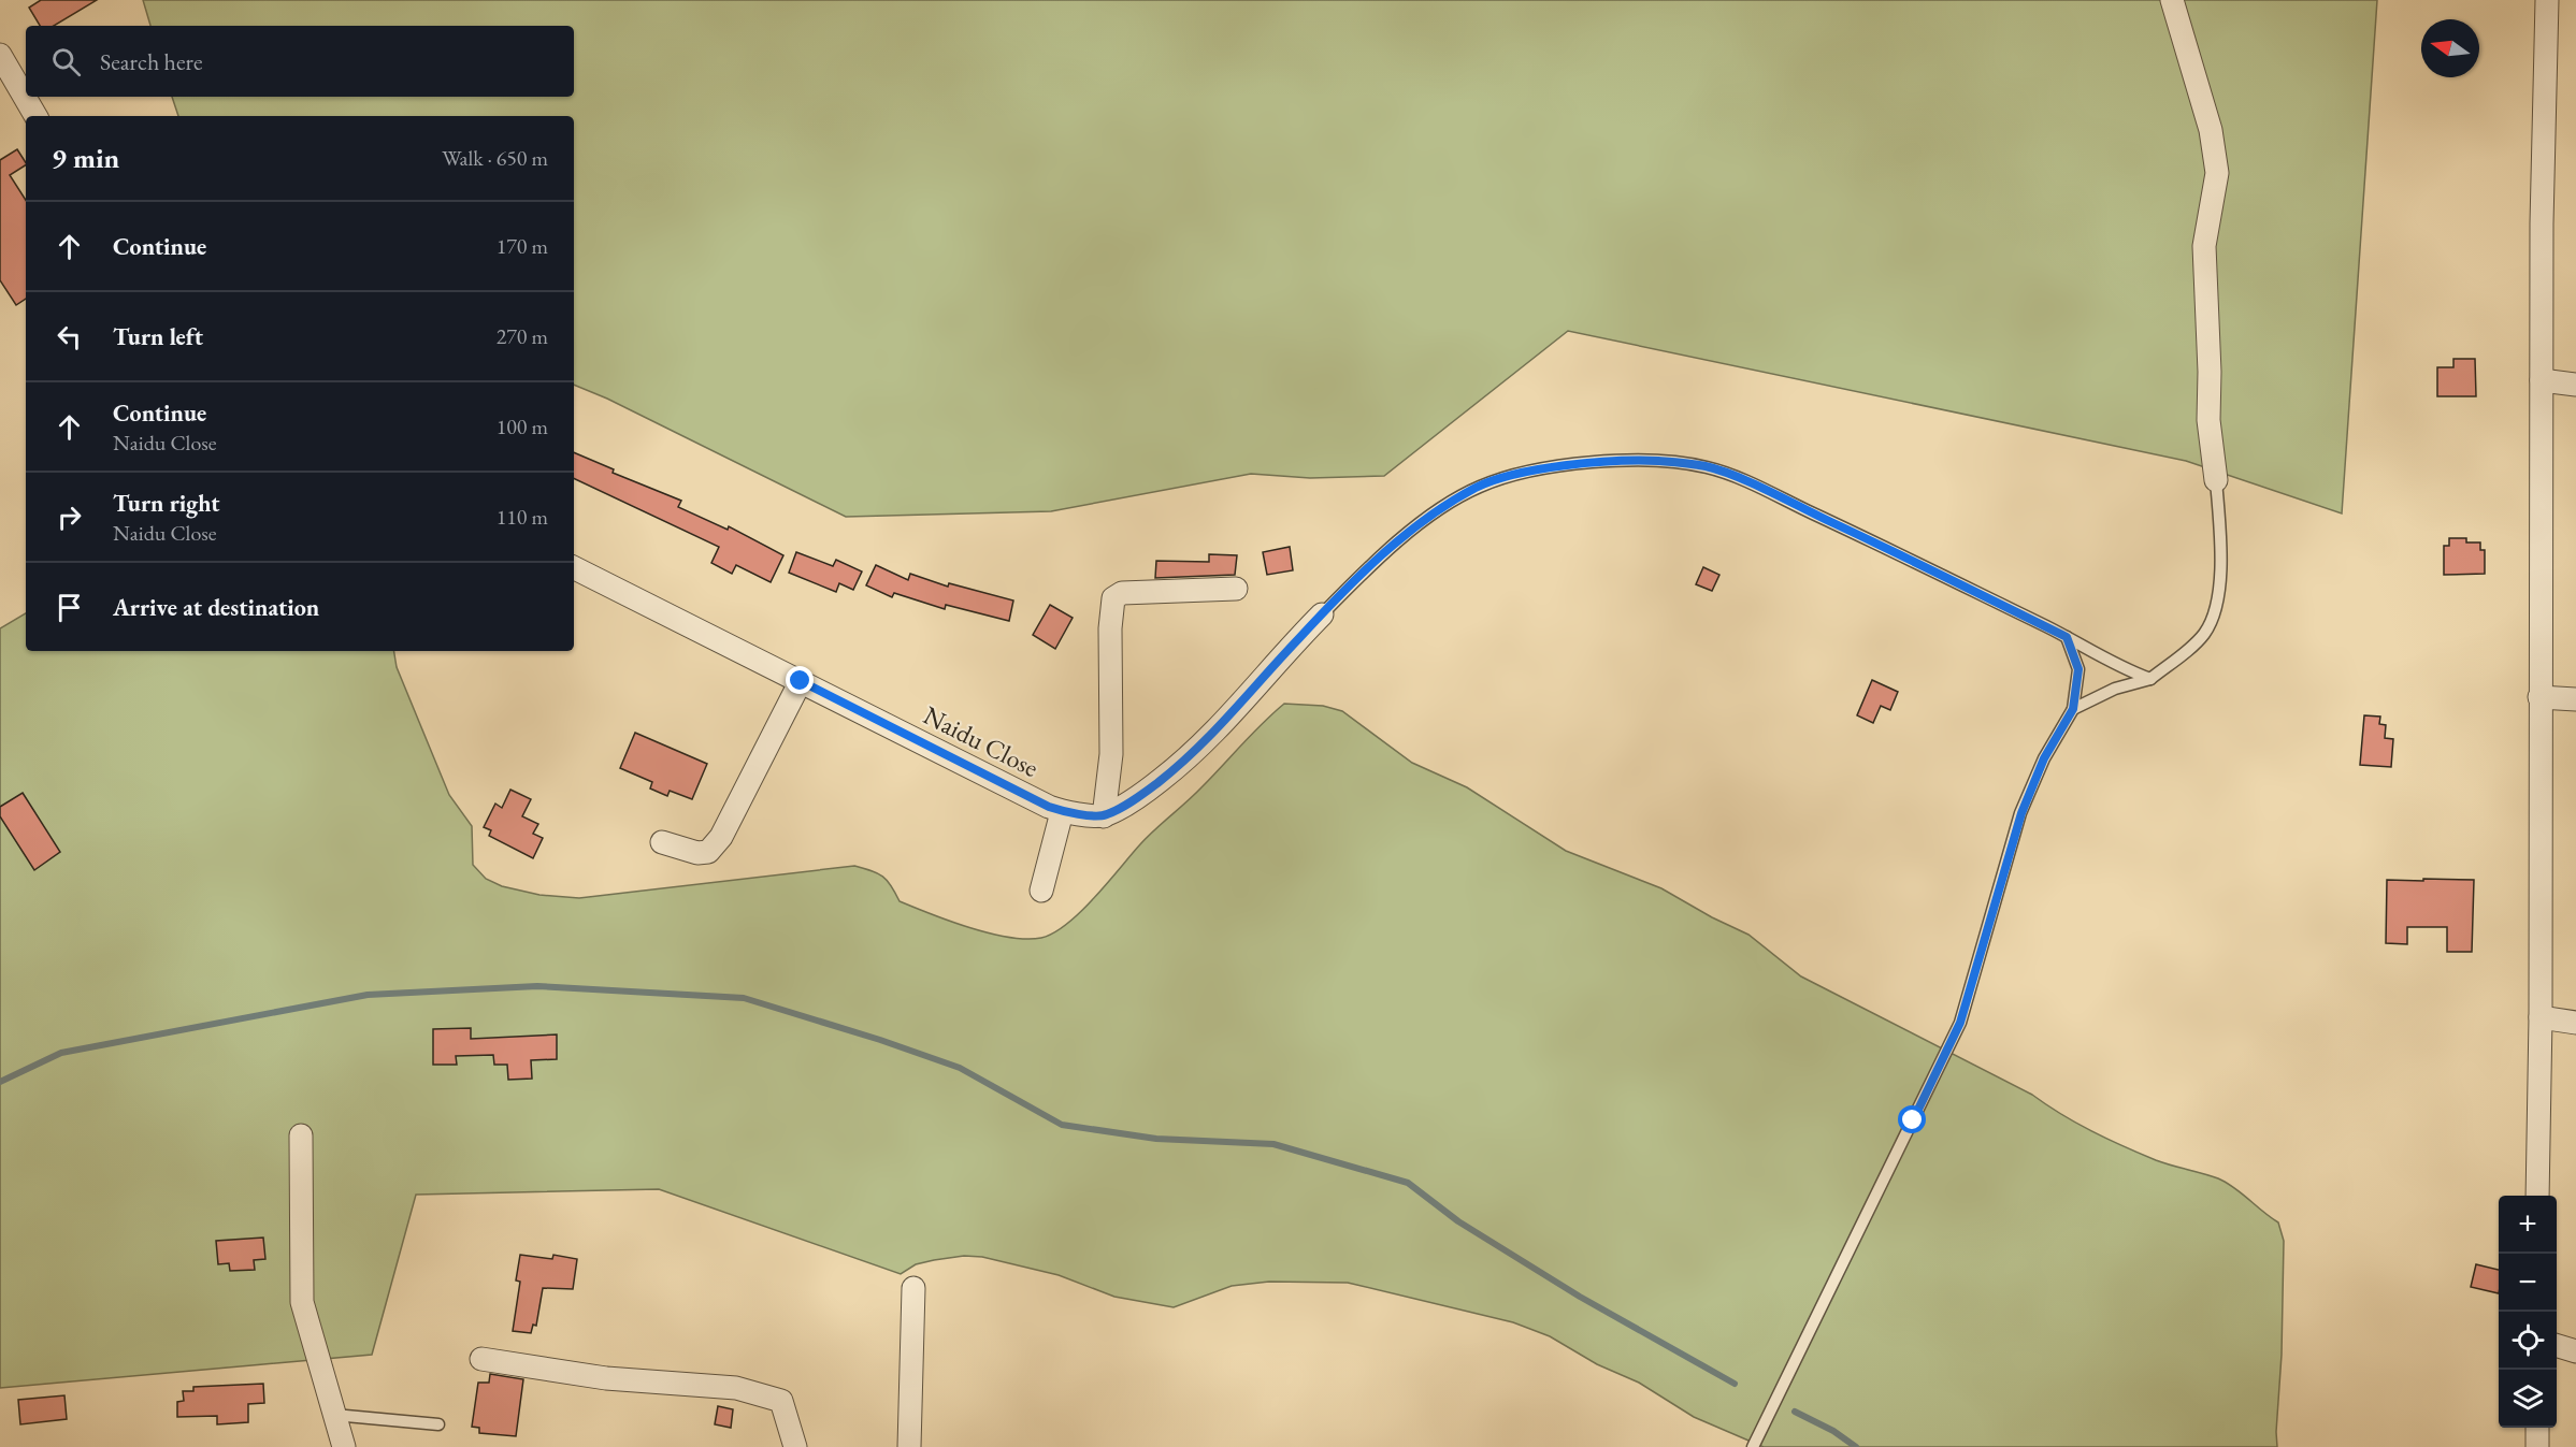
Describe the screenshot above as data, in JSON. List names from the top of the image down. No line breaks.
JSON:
{"streets":{"street":["Naidu Close"]},"north":"left","page":{"search":"Search here","heading":["9 min","Walk · 650 m"],"list":[["Continue","170 m"],["Turn left","270 m"],["Continue","Naidu Close","100 m"],["Turn right","Naidu Close","110 m"],"Arrive at destination"],"map_buttons":["+","−"]}}
